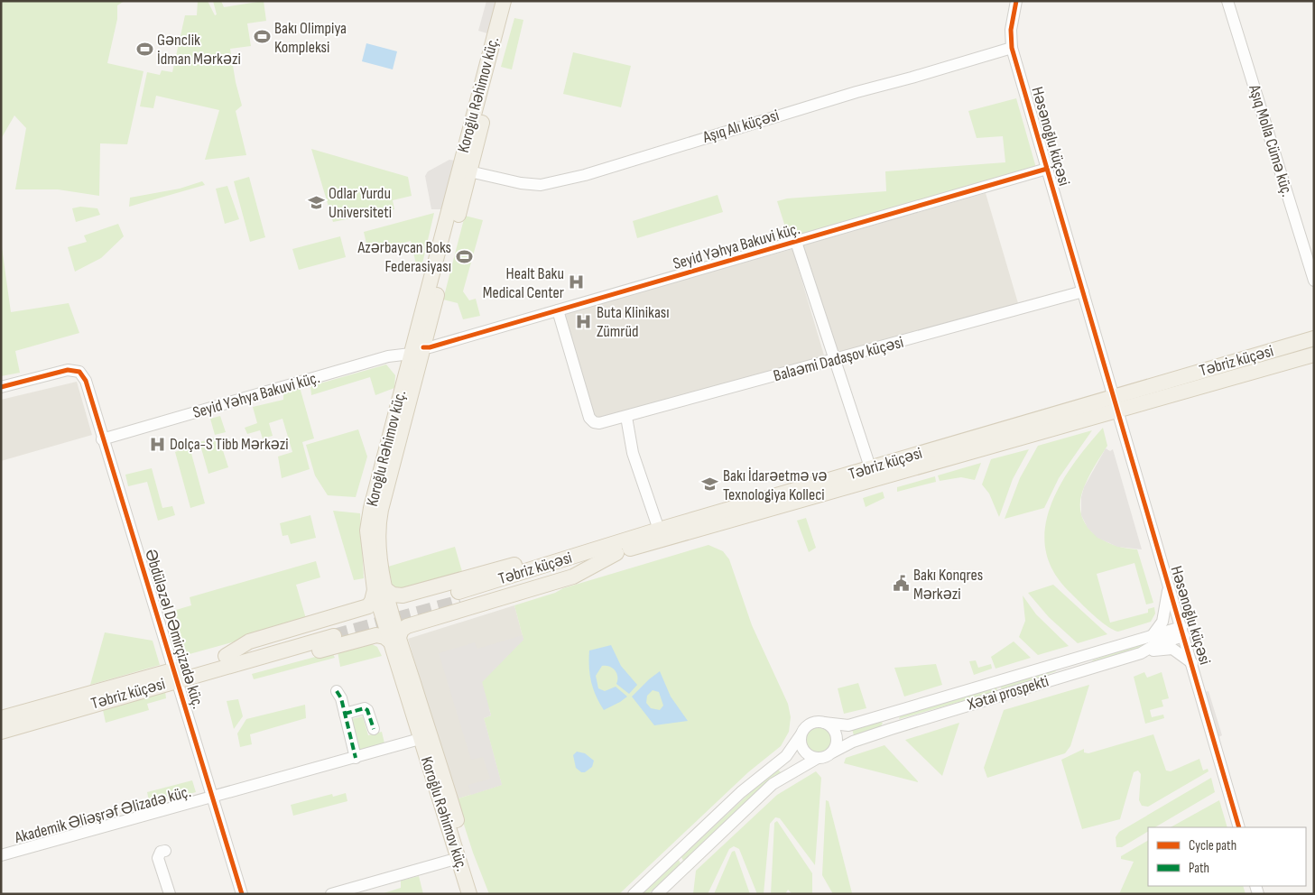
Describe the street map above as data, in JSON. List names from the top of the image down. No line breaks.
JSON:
{"streets":{"main road":["Koroğlu Rəhimov küç.","Təbriz küçəsi"],"street":["Aşıq Alı küçəsi","Həsənoğlu küçəsi","Aşıq Molla Cümə küç.","Seyid Yəhya Bakuvi küç.","Balaəmi Dadaşov küçəsi","Əbdüləzəl DƏmirçizadə küç.","Xətai prospekti","Akademik Əliəşrəf Əlizadə küç."]},"crossings":[["Koroğlu Rəhimov küç.","Aşıq Alı küçəsi"],["Koroğlu Rəhimov küç.","Seyid Yəhya Bakuvi küç."],["Koroğlu Rəhimov küç.","Akademik Əliəşrəf Əlizadə küç."],["Aşıq Alı küçəsi","Həsənoğlu küçəsi"],["Həsənoğlu küçəsi","Seyid Yəhya Bakuvi küç."],["Həsənoğlu küçəsi","Balaəmi Dadaşov küçəsi"],["Həsənoğlu küçəsi","Təbriz küçəsi"],["Həsənoğlu küçəsi","Xətai prospekti"],["Seyid Yəhya Bakuvi küç.","Balaəmi Dadaşov küçəsi"],["Seyid Yəhya Bakuvi küç.","Əbdüləzəl DƏmirçizadə küç."],["Təbriz küçəsi","Əbdüləzəl DƏmirçizadə küç."],["Əbdüləzəl DƏmirçizadə küç.","Akademik Əliəşrəf Əlizadə küç."]],"places":{"sports":["Bakı Olimpiya Kompleksi","Gənclik İdman Mərkəzi","Azərbaycan Boks Federasiyası"],"school or university":["Odlar Yurdu Universiteti","Bakı İdarəetmə və Texnologiya Kolleci"],"hospital":["Healt Baku Medical Center","Buta Klinikası Zümrüd","Dolça-S Tibb Mərkəzi"],"public building":["Bakı Konqres Mərkəzi"]},"legend":["Cycle path","Path"]}
